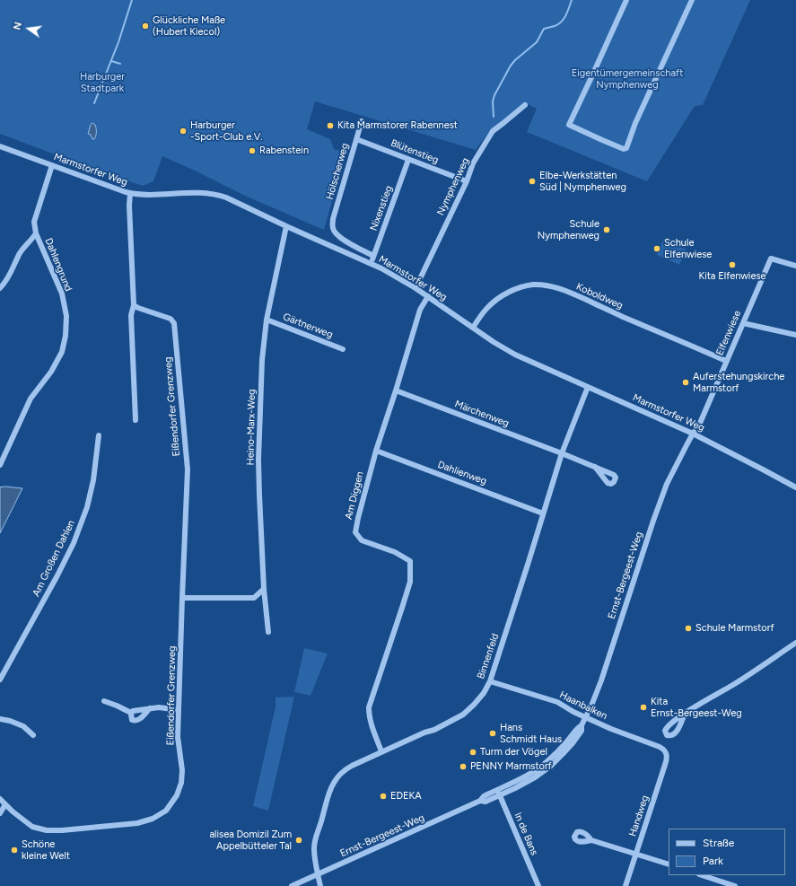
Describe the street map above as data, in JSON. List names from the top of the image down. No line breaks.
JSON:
{"streets":{"street":["Blütenstieg","Marmstorfer Weg","Hölscherweg","Nymphenweg","Nixenstieg","Dahlengrund","Koboldweg","Gärtnerweg","Elfenwiese","Eißendorfer Grenzweg","Märchenweg","Heino-Marx-Weg","Dahlienweg","Am Diggen","Am Großen Dahlen","Ernst-Bergeest-Weg","Binnenfeld","Haanbalken","Handweg","In de Bans"]},"crossings":[["Blütenstieg","Hölscherweg"],["Blütenstieg","Nymphenweg"],["Blütenstieg","Nixenstieg"],["Marmstorfer Weg","Hölscherweg"],["Marmstorfer Weg","Nymphenweg"],["Marmstorfer Weg","Nixenstieg"],["Marmstorfer Weg","Dahlengrund"],["Marmstorfer Weg","Koboldweg"],["Marmstorfer Weg","Elfenwiese"],["Marmstorfer Weg","Heino-Marx-Weg"],["Marmstorfer Weg","Am Diggen"],["Marmstorfer Weg","Ernst-Bergeest-Weg"],["Marmstorfer Weg","Binnenfeld"],["Koboldweg","Elfenwiese"],["Gärtnerweg","Heino-Marx-Weg"],["Elfenwiese","Ernst-Bergeest-Weg"],["Märchenweg","Am Diggen"],["Märchenweg","Binnenfeld"],["Dahlienweg","Am Diggen"],["Dahlienweg","Binnenfeld"],["Am Diggen","Binnenfeld"],["Ernst-Bergeest-Weg","Binnenfeld"],["Ernst-Bergeest-Weg","Haanbalken"],["Ernst-Bergeest-Weg","In de Bans"],["Binnenfeld","Haanbalken"],["Haanbalken","Handweg"]],"parks":["Eigentümergemeinschaft Nymphenweg","Harburger Stadtpark"],"places":["Glückliche Maße (Hubert Kiecol)","Kita Marmstorer Rabennest","Harburger -Sport-Club e.V.","Rabenstein","Elbe-Werkstätten Süd | Nymphenweg","Schule Nymphenweg","Schule Elfenwiese","Kita Elfenwiese","Auferstehungskirche Marmstorf","Schule Marmstorf","Kita Ernst-Bergeest-Weg","Hans Schmidt Haus","Turm der Vögel","PENNY Marmstorf","EDEKA","alisea Domizil Zum Appelbütteler Tal","Schöne kleine Welt"],"legend":["Straße","Park"],"north":"left"}
